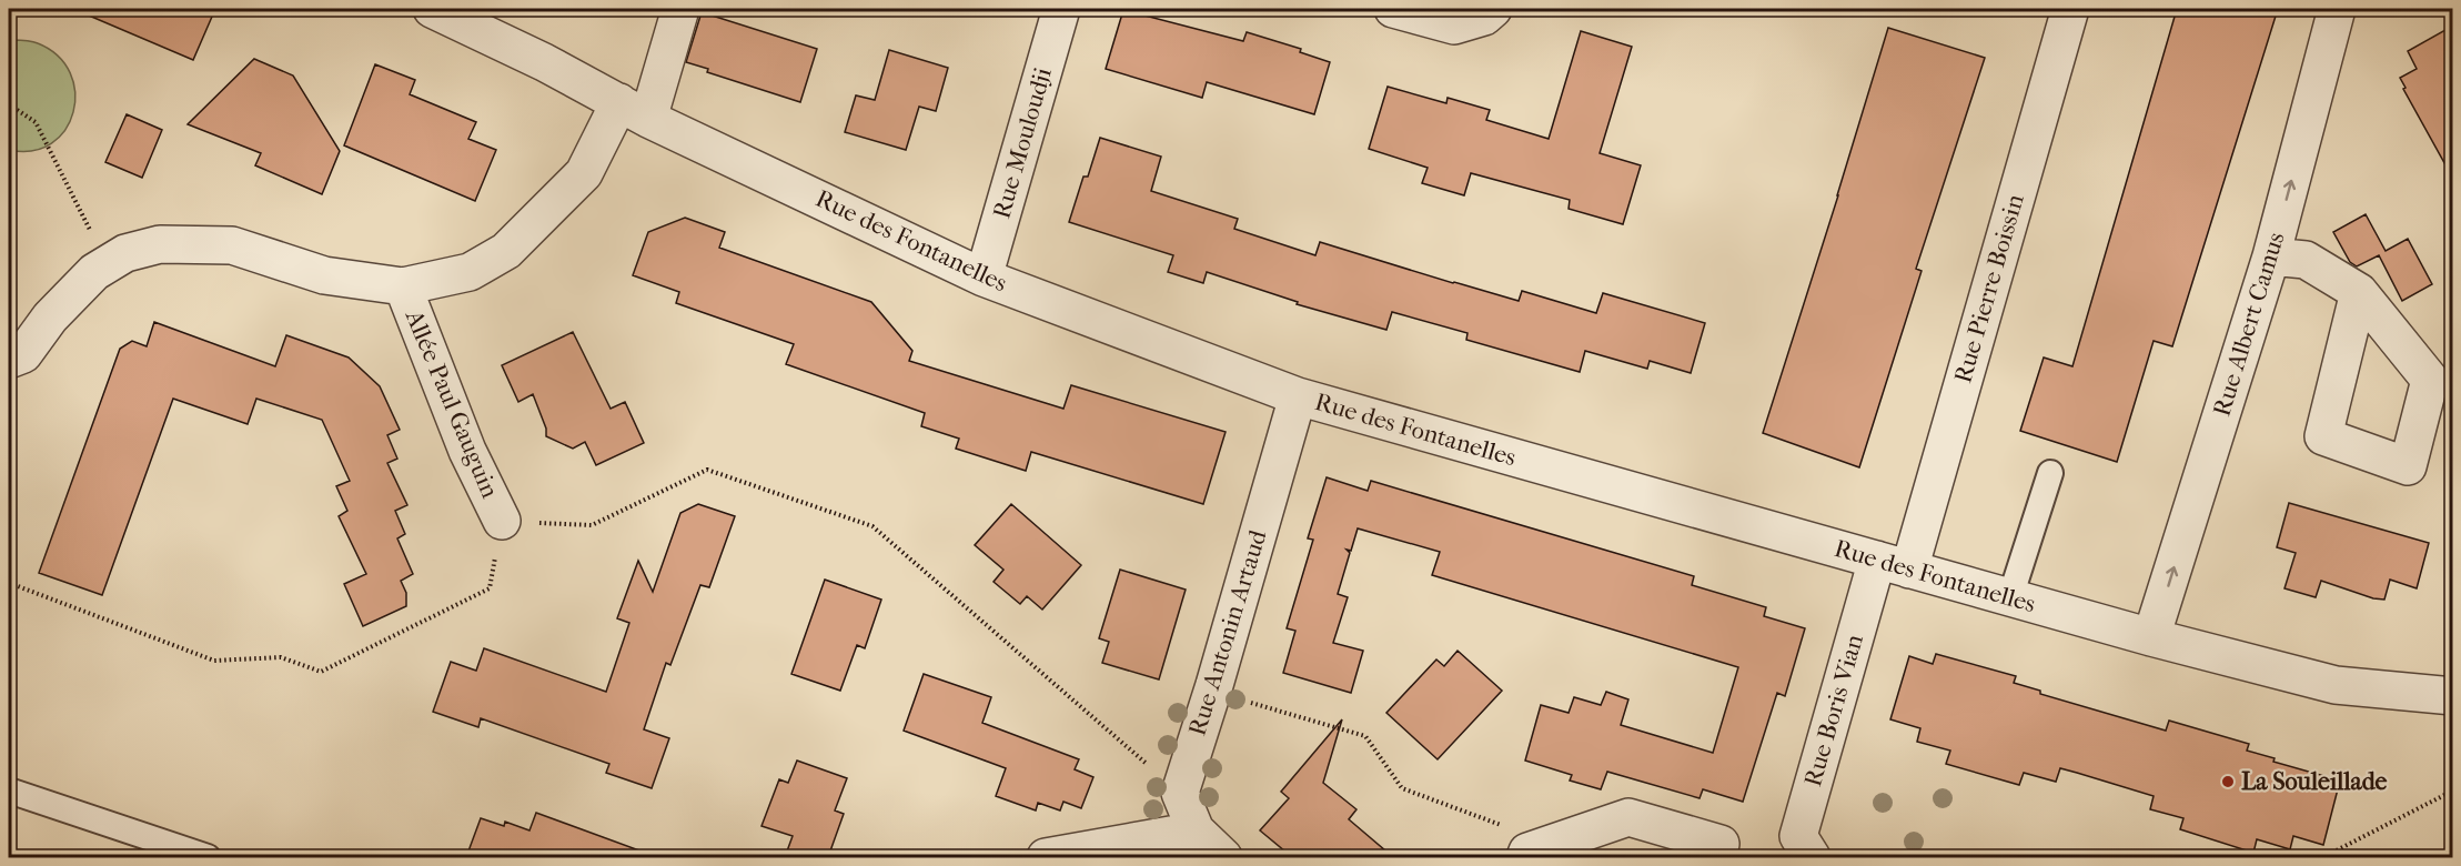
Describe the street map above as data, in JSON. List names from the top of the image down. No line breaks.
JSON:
{"streets":{"street":["Rue Mouloudji","Rue des Fontanelles","Rue Pierre Boissin","Rue Albert Camus","Allée Paul Gauguin","Rue Antonin Artaud","Rue Boris Vian"]},"crossings":[["Rue Mouloudji","Rue des Fontanelles"],["Rue des Fontanelles","Rue Pierre Boissin"],["Rue des Fontanelles","Rue Albert Camus"],["Rue des Fontanelles","Rue Antonin Artaud"],["Rue des Fontanelles","Rue Boris Vian"],["Rue Pierre Boissin","Rue Boris Vian"]],"one_way":["Rue Albert Camus"],"places":["La Souleillade"]}
